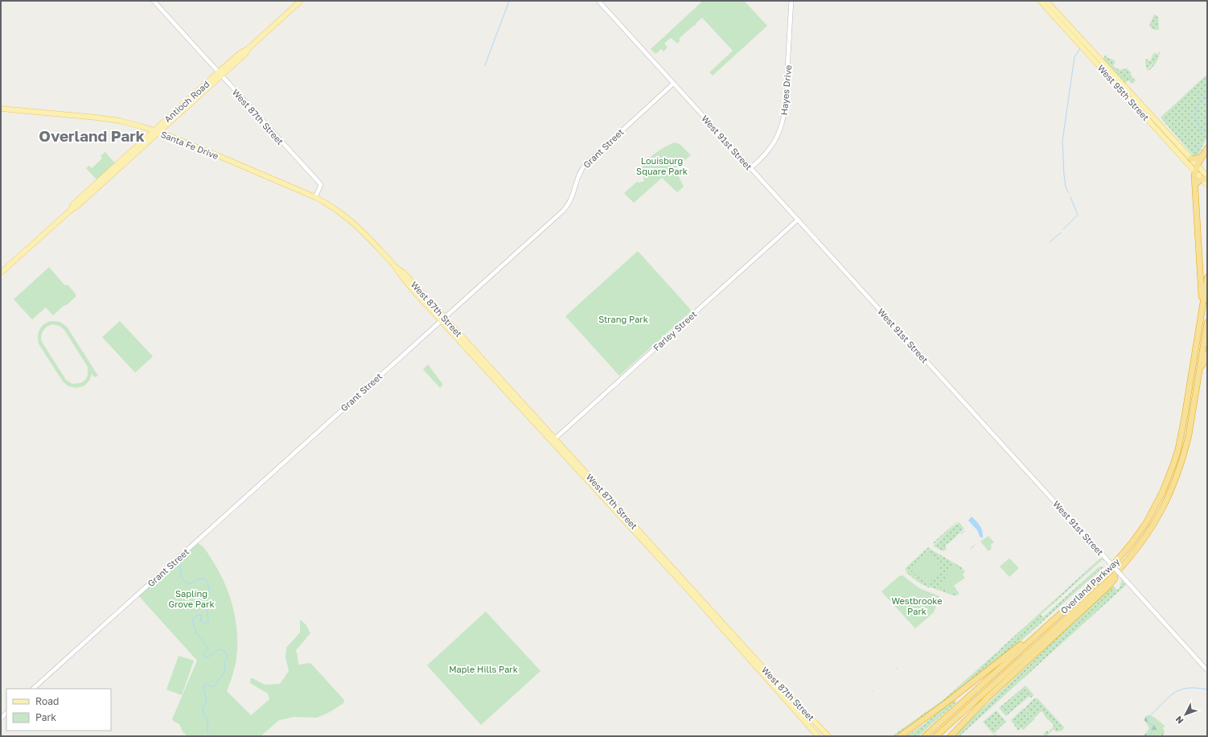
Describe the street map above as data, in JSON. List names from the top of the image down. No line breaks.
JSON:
{"streets":{"highway":["Overland Parkway"],"main road":["West 95th Street","Antioch Road","West 87th Street","Santa Fe Drive"],"street":["Hayes Drive","West 91st Street","Grant Street","Farley Street"]},"crossings":[["Hayes Drive","West 91st Street"],["Antioch Road","West 87th Street"],["Antioch Road","Santa Fe Drive"],["West 87th Street","Santa Fe Drive"],["West 87th Street","Grant Street"],["West 87th Street","Farley Street"],["West 91st Street","Grant Street"],["West 91st Street","Farley Street"]],"districts":["Overland Park"],"parks":["Louisburg Square Park","Strang Park","Sapling Grove Park","Westbrooke Park","Maple Hills Park"],"legend":["Road","Park"],"north":"bottom left"}
